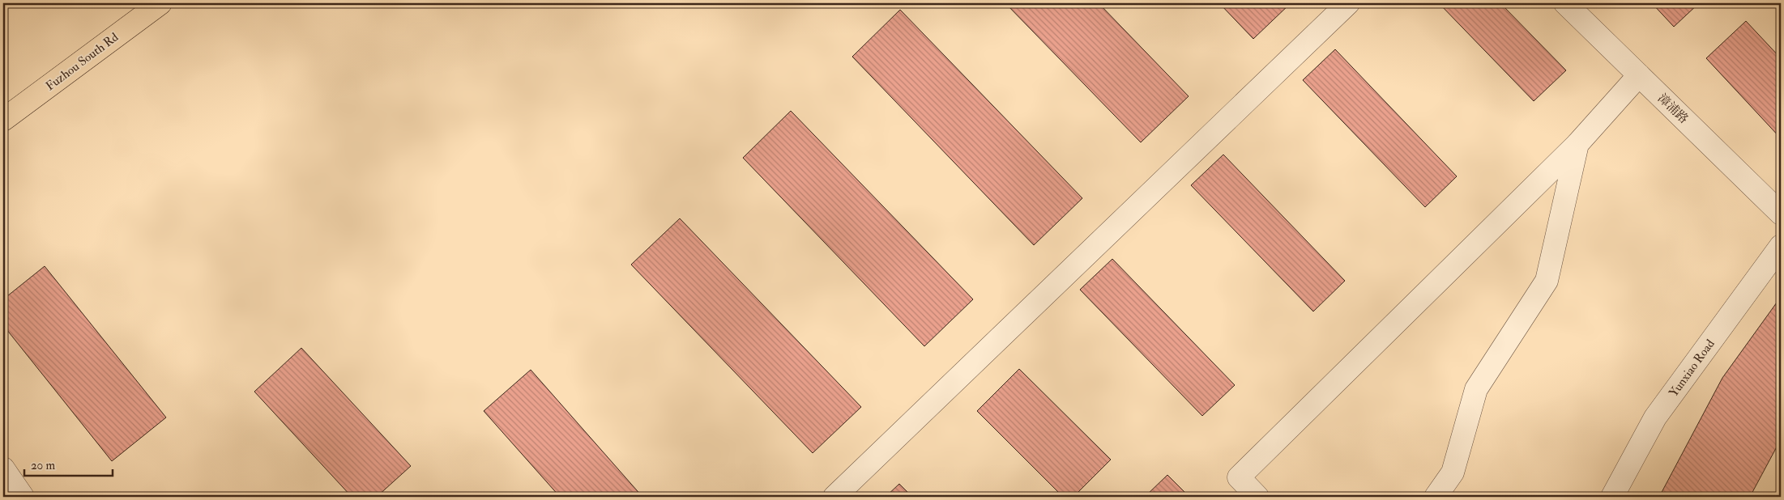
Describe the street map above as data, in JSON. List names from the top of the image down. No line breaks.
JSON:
{"streets":{"main road":["Fuzhou South Rd"],"street":["漳浦路","Yunxiao Road"]},"scale_bar":"20 m"}
